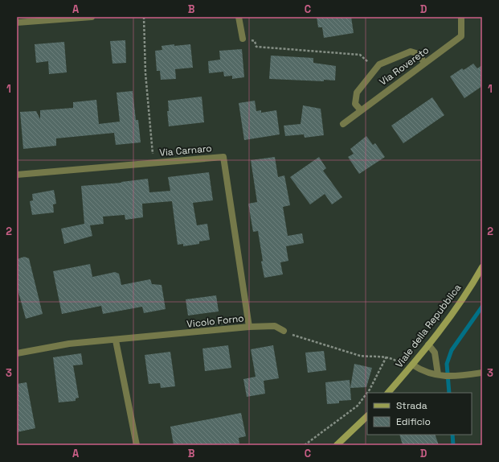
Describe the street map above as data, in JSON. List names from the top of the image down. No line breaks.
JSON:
{"streets":{"main road":["Viale della Repubblica"],"street":["Via Rovereto","Via Carnaro","Vicolo Forno"]},"crossings":[["Via Carnaro","Vicolo Forno"]],"legend":["Strada","Edificio"],"grid":{"columns":["A","B","C","D"],"rows":["1","2","3"]}}
